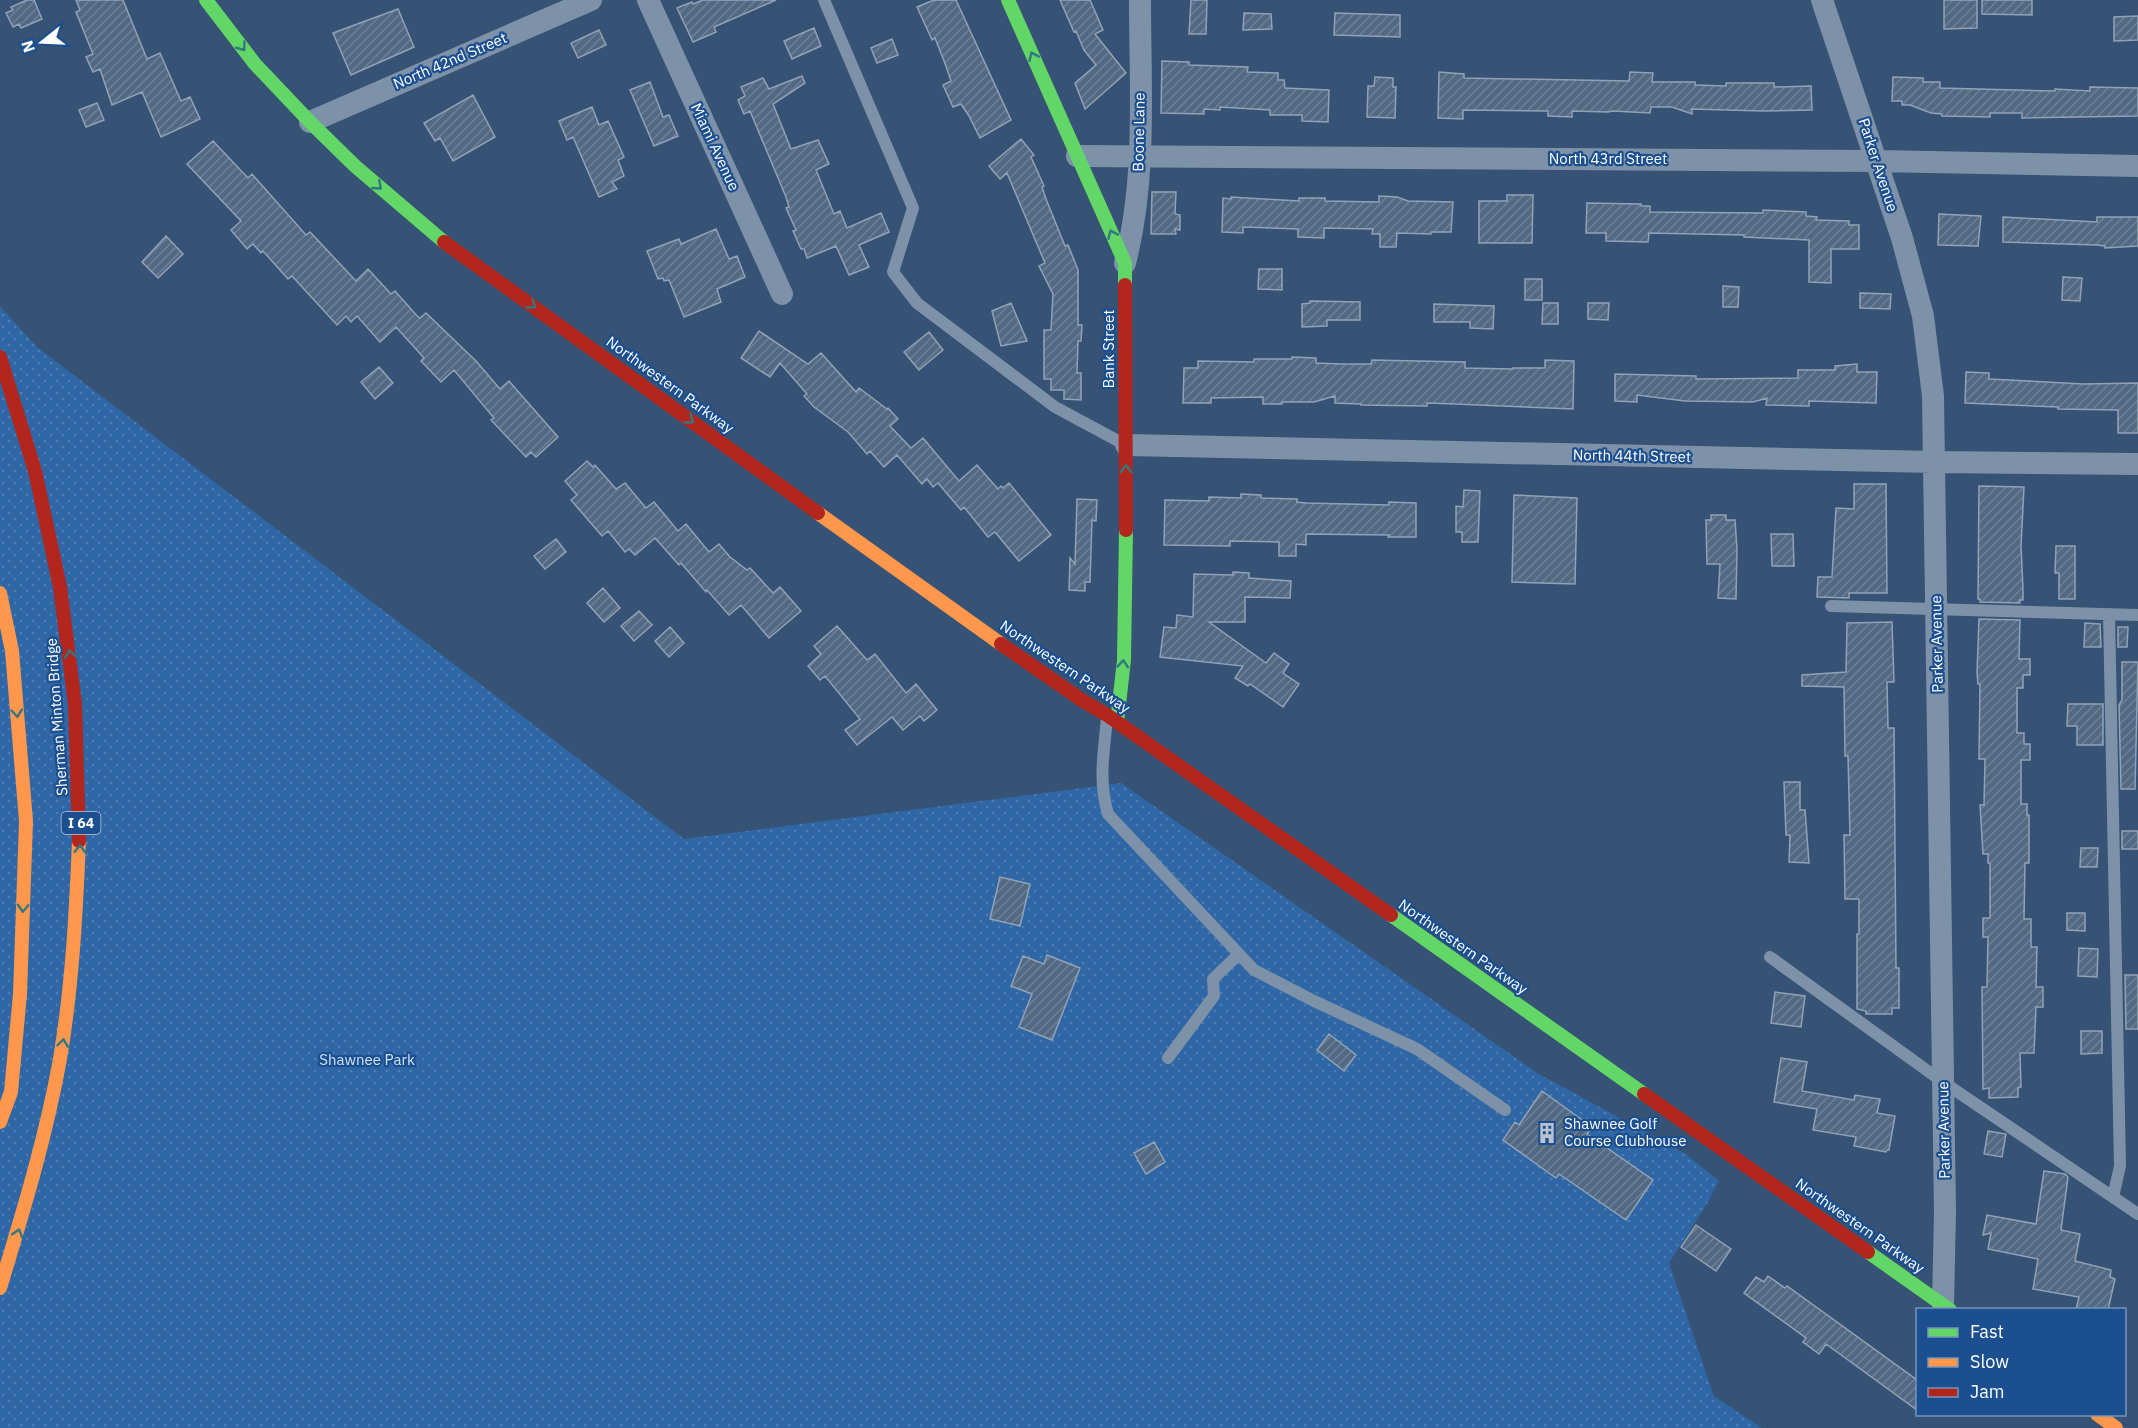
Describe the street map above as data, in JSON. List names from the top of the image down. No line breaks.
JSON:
{"streets":{"main road":["Bank Street","Northwestern Parkway","Sherman Minton Bridge","I 64"],"street":["North 42nd Street","Boone Lane","Miami Avenue","North 43rd Street","Parker Avenue","North 44th Street"]},"crossings":[["North 42nd Street","Northwestern Parkway"],["Boone Lane","North 43rd Street"],["Boone Lane","Bank Street"],["North 43rd Street","Parker Avenue"],["North 43rd Street","Bank Street"],["Parker Avenue","Northwestern Parkway"],["Parker Avenue","North 44th Street"],["Bank Street","Northwestern Parkway"],["Bank Street","North 44th Street"]],"one_way":["Bank Street","Northwestern Parkway"],"parks":["Shawnee Park"],"places":{"building":["Shawnee Golf Course Clubhouse"]},"legend":["Fast","Slow","Jam"],"north":"left"}
